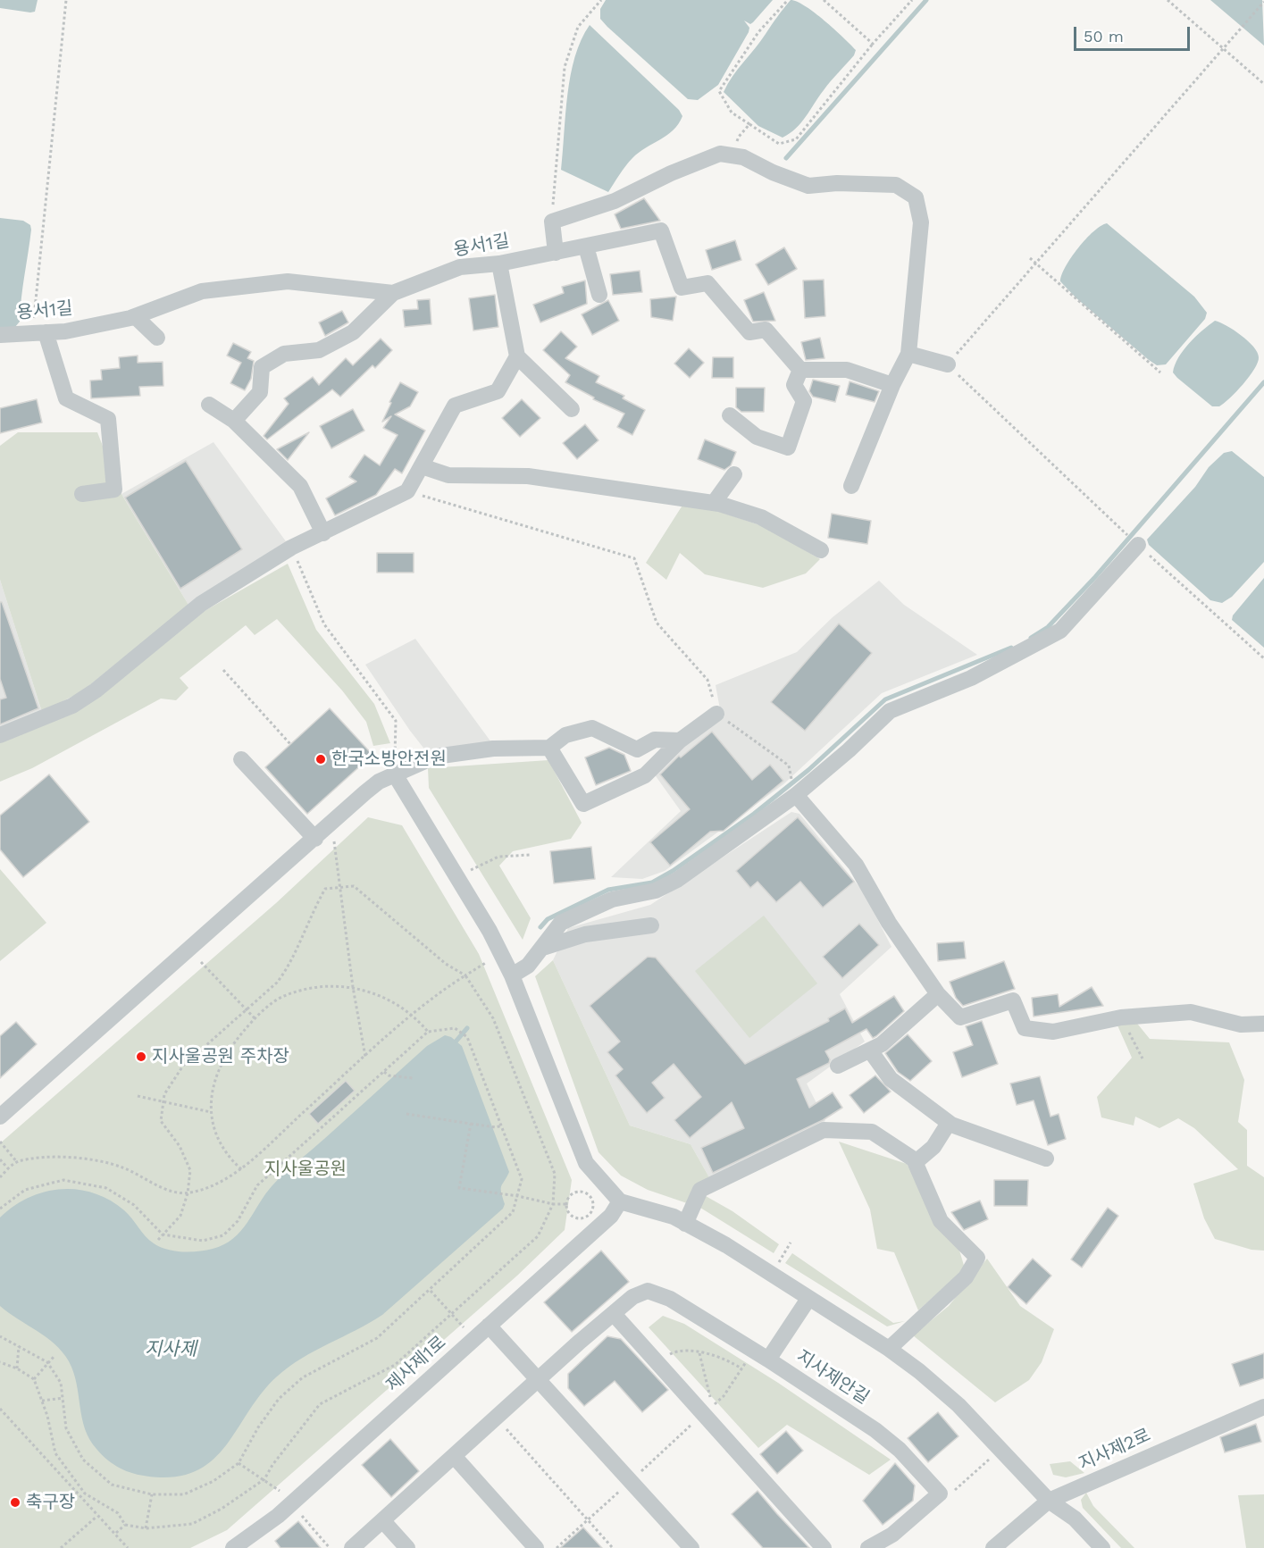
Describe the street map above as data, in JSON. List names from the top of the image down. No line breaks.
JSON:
{"streets":{"street":["용서1길","제사제1로","지사제안길","지사제2로"]},"water":["지사제"],"parks":["지사울공원"],"places":["한국소방안전원","지사울공원 주차장","축구장"],"scale_bar":"50 m"}
